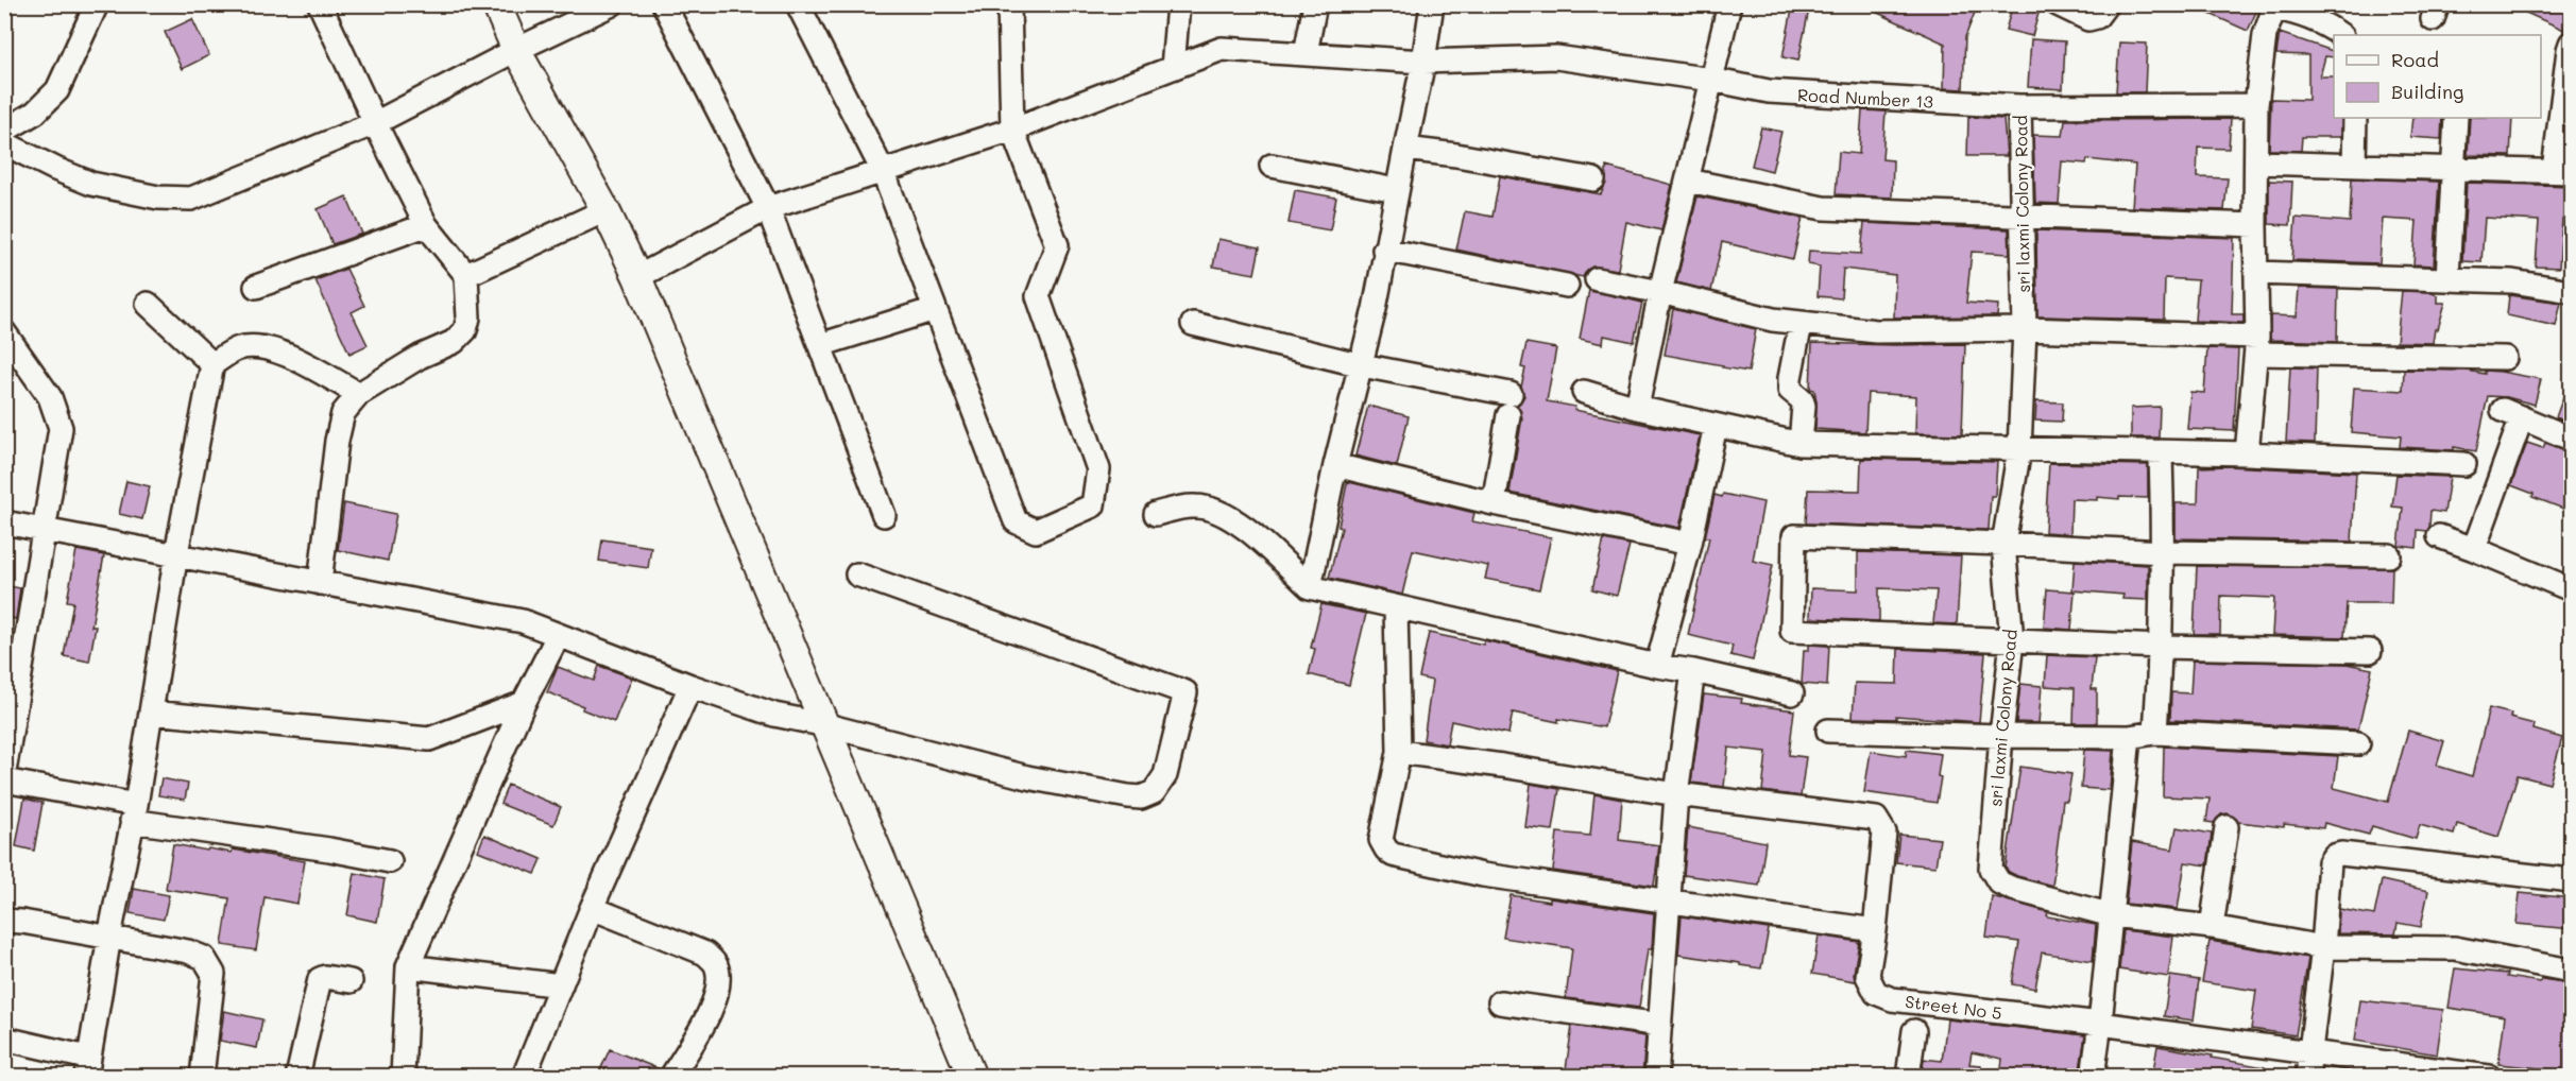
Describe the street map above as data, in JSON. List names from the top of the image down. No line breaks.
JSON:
{"streets":{"street":["Road Number 13","sri laxmi Colony Road","Street No 5"]},"crossings":[["Road Number 13","sri laxmi Colony Road"]],"legend":["Road","Building"]}
